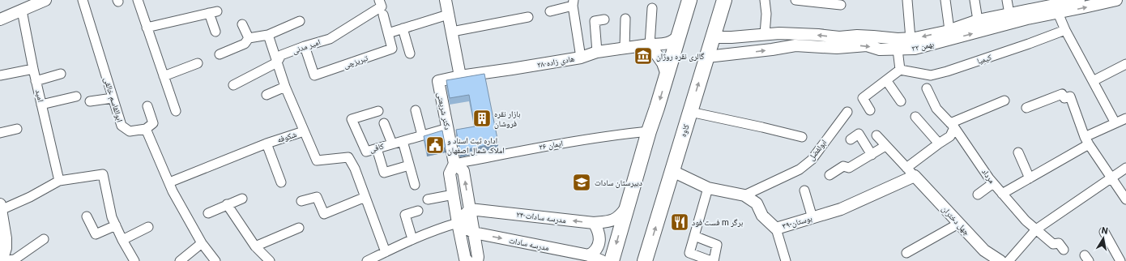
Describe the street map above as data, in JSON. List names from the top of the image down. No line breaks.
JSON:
{"streets":{"main road":["کاوه"],"street":["امیر مدنی","۲۲ بهمن","کیمیا","تبریزچی","۲۸-هادی زاده","امید","ابوالقاسم خالقی","دکتر شریعتی","شکوفه","۲۶ ایمان","کافی","ابولفضل","مرداد","۲۴-مدرسه سادات","چهل دختران","۳۹-بوستان","مدرسه سادات"]},"crossings":[["امیر مدنی","تبریزچی"],["۲۲ بهمن","کاوه"],["۲۸-هادی زاده","دکتر شریعتی"],["دکتر شریعتی","۲۶ ایمان"],["دکتر شریعتی","کافی"],["دکتر شریعتی","۲۴-مدرسه سادات"],["دکتر شریعتی","مدرسه سادات"],["کاوه","۳۹-بوستان"],["ابولفضل","۳۹-بوستان"],["چهل دختران","۳۹-بوستان"]],"one_way":["۲۴-مدرسه سادات","مدرسه سادات"],"places":{"museum":["گالری نقره روژان"],"building":["بازار نقره فروشان"],"public building":["اداره ثبت اسناد و املاک شمال اصفهان"],"school or university":["دبیرستان سادات"],"restaurant":["فست فود m برگر"]},"north":"top"}
